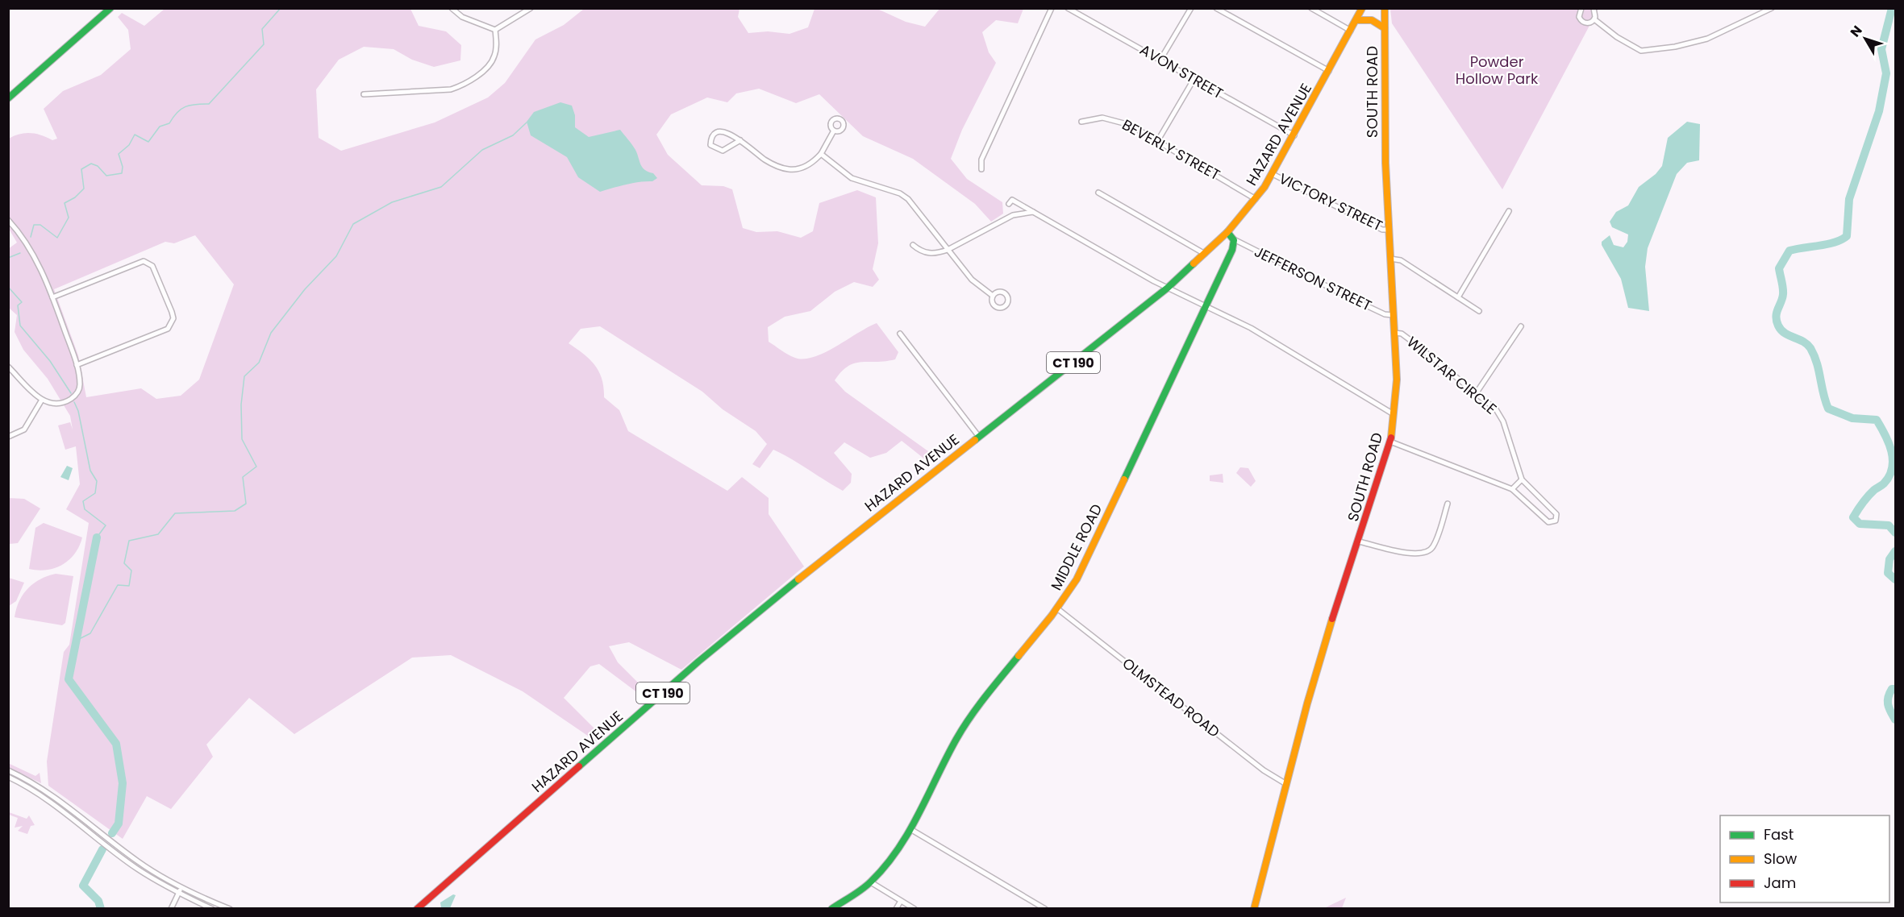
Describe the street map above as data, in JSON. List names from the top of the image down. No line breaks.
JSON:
{"streets":{"main road":["SOUTH ROAD","HAZARD AVENUE","CT 190","MIDDLE ROAD"],"street":["AVON STREET","BEVERLY STREET","VICTORY STREET","JEFFERSON STREET","WILSTAR CIRCLE","OLMSTEAD ROAD"]},"crossings":[["AVON STREET","HAZARD AVENUE"],["SOUTH ROAD","VICTORY STREET"],["SOUTH ROAD","JEFFERSON STREET"],["SOUTH ROAD","WILSTAR CIRCLE"],["SOUTH ROAD","OLMSTEAD ROAD"],["HAZARD AVENUE","BEVERLY STREET"],["HAZARD AVENUE","VICTORY STREET"],["JEFFERSON STREET","MIDDLE ROAD"],["MIDDLE ROAD","OLMSTEAD ROAD"]],"parks":["Powder Hollow Park"],"legend":["Fast","Slow","Jam"],"north":"top left"}
